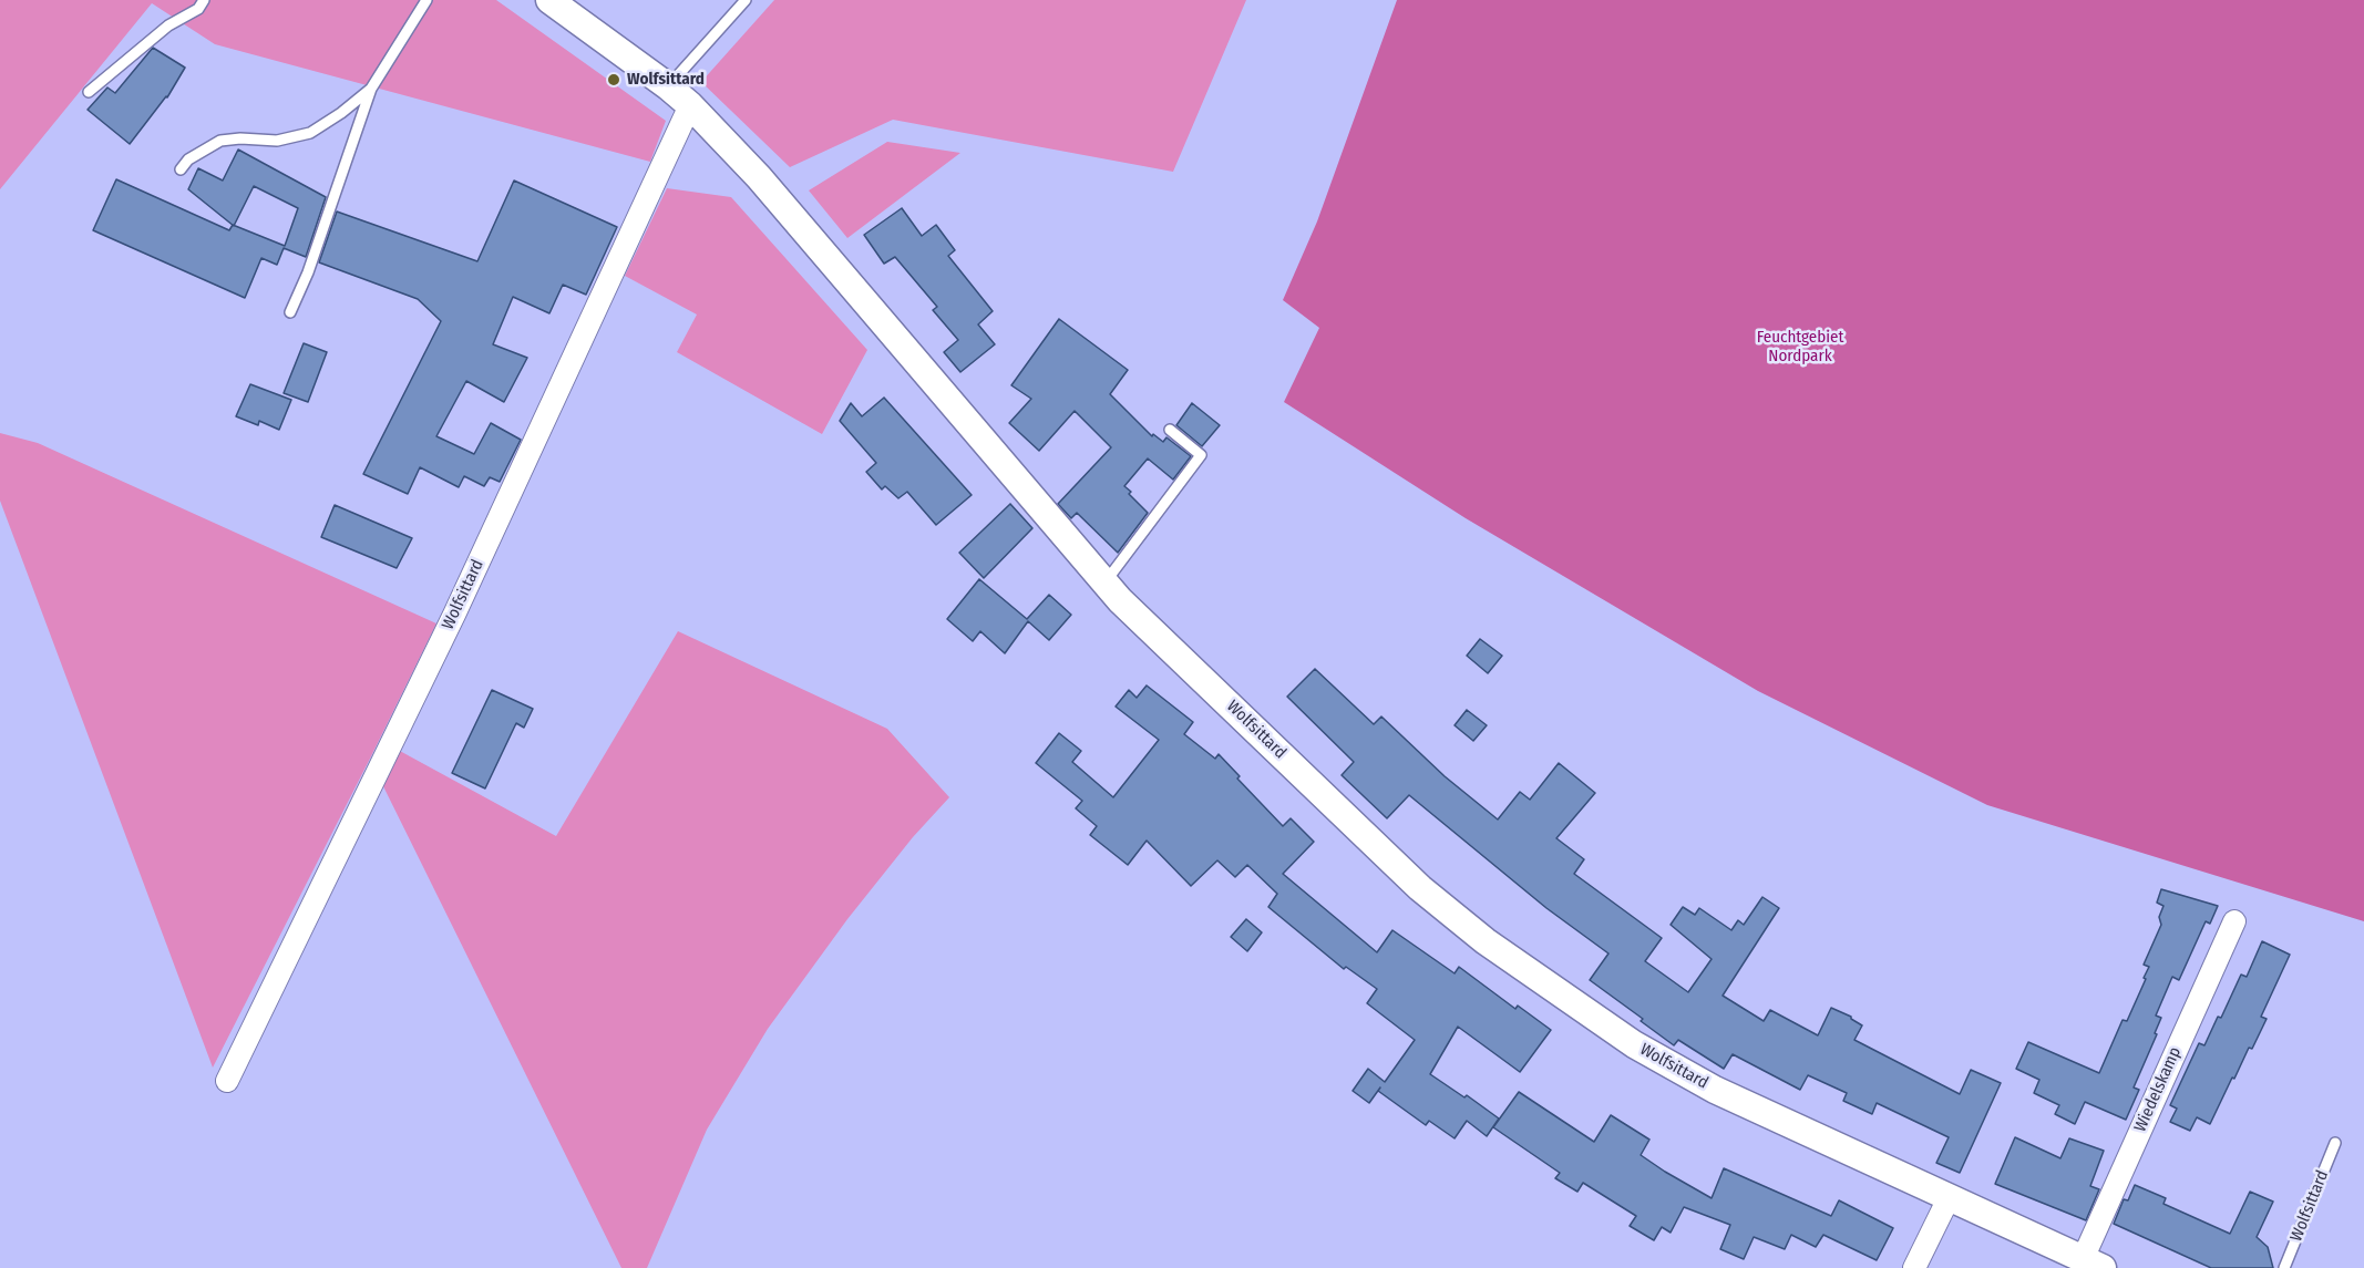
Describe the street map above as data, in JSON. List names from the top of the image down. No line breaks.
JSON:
{"streets":{"street":["Wolfsittard","Wiedelskamp"]},"crossings":[["Wolfsittard","Wiedelskamp"]],"parks":["Feuchtgebiet Nordpark"],"places":["Wolfsittard"]}
